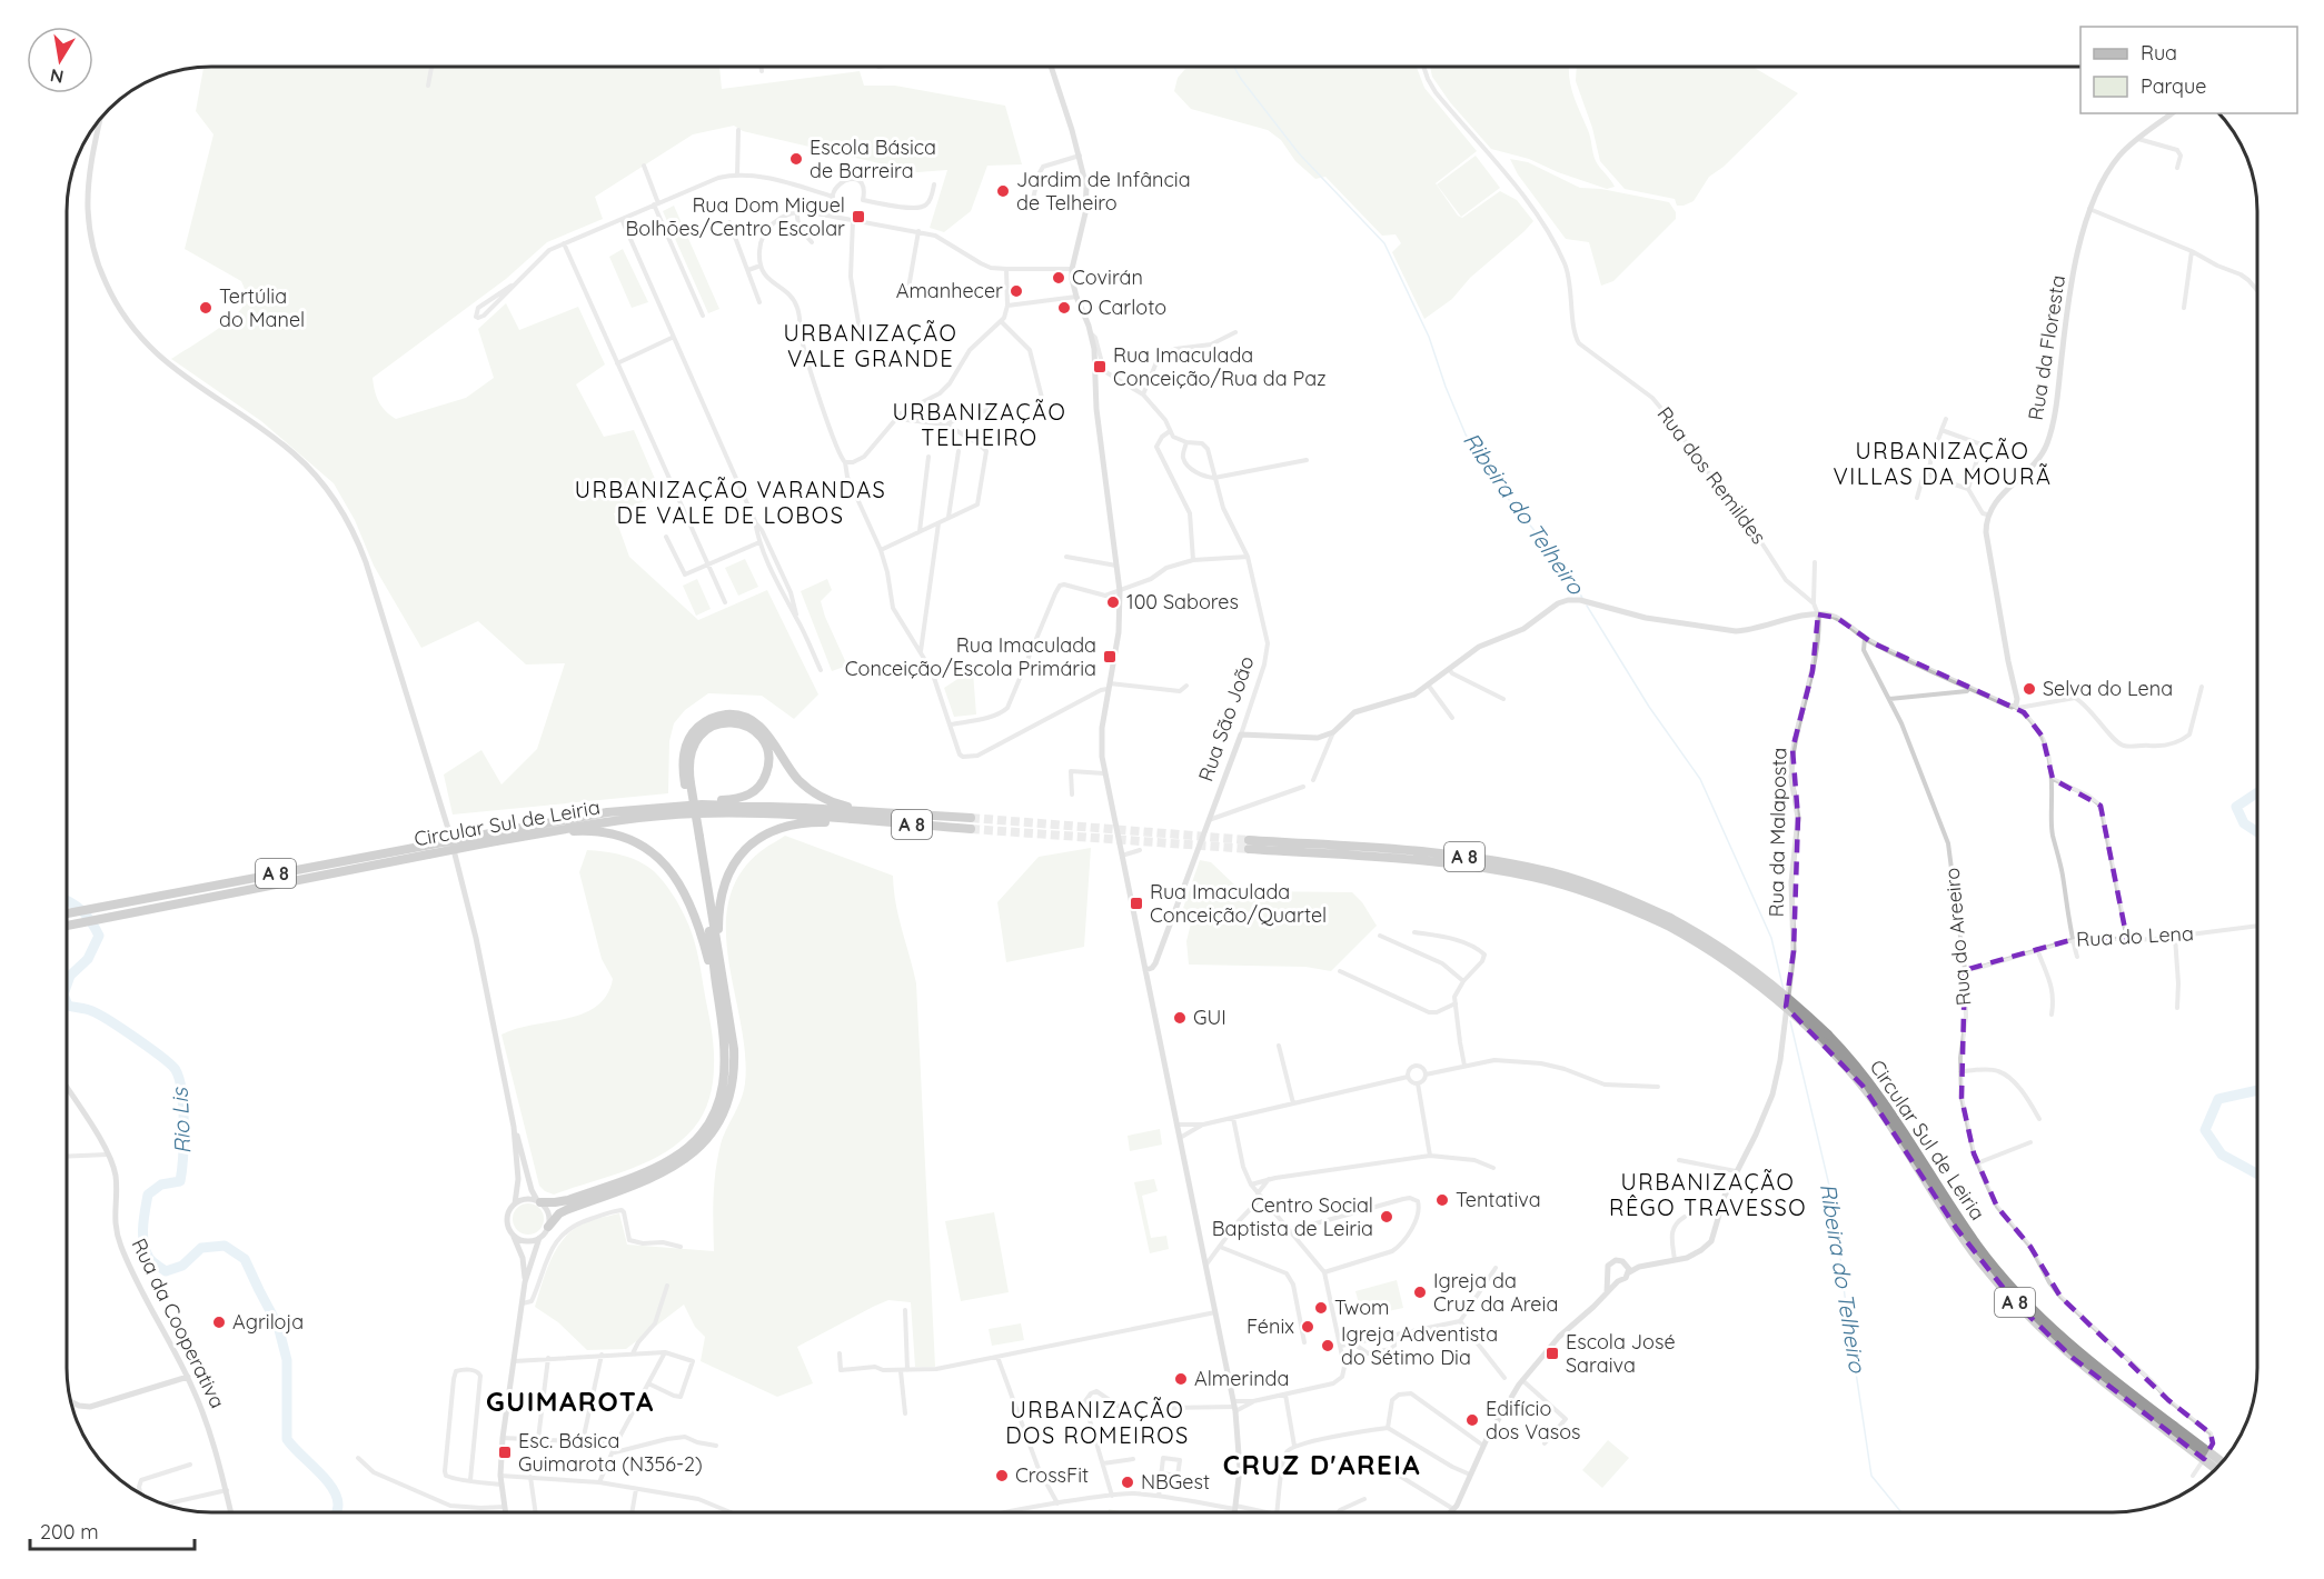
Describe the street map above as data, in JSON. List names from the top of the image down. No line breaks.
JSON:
{"streets":{"highway":["Circular Sul de Leiria","A 8"],"main road":["Rua da Floresta","Rua São João","Rua da Malaposta","Rua da Cooperativa"],"street":["Rua dos Remildes","Rua do Areeiro","Rua do Lena"]},"crossings":[["Rua dos Remildes","Rua da Malaposta"],["Rua do Areeiro","Rua do Lena"]],"districts":["URBANIZAÇÃO VALE GRANDE","URBANIZAÇÃO TELHEIRO","URBANIZAÇÃO VILLAS DA MOURÃ","URBANIZAÇÃO VARANDAS DE VALE DE LOBOS","URBANIZAÇÃO RÊGO TRAVESSO","GUIMAROTA","URBANIZAÇÃO DOS ROMEIROS","CRUZ D'AREIA"],"water":["Ribeira do Telheiro","Rio Lis"],"places":{"other":["Escola Básica de Barreira","Jardim de Infância de Telheiro","Covirán","Amanhecer","Tertúlia do Manel","O Carloto","100 Sabores","Selva do Lena","GUI","Tentativa","Centro Social Baptista de Leiria","Igreja da Cruz da Areia","Twom","Agriloja","Fénix","Igreja Adventista do Sétimo Dia","Almerinda","Edifício dos Vasos","CrossFit","NBGest"],"transit":["Rua Dom Miguel Bolhões/Centro Escolar","Rua Imaculada Conceição/Rua da Paz","Rua Imaculada Conceição/Escola Primária","Rua Imaculada Conceição/Quartel","Escola José Saraiva","Esc. Básica Guimarota (N356-2)"]},"legend":["Rua","Parque"],"scale_bar":"200 m","north":"bottom"}
